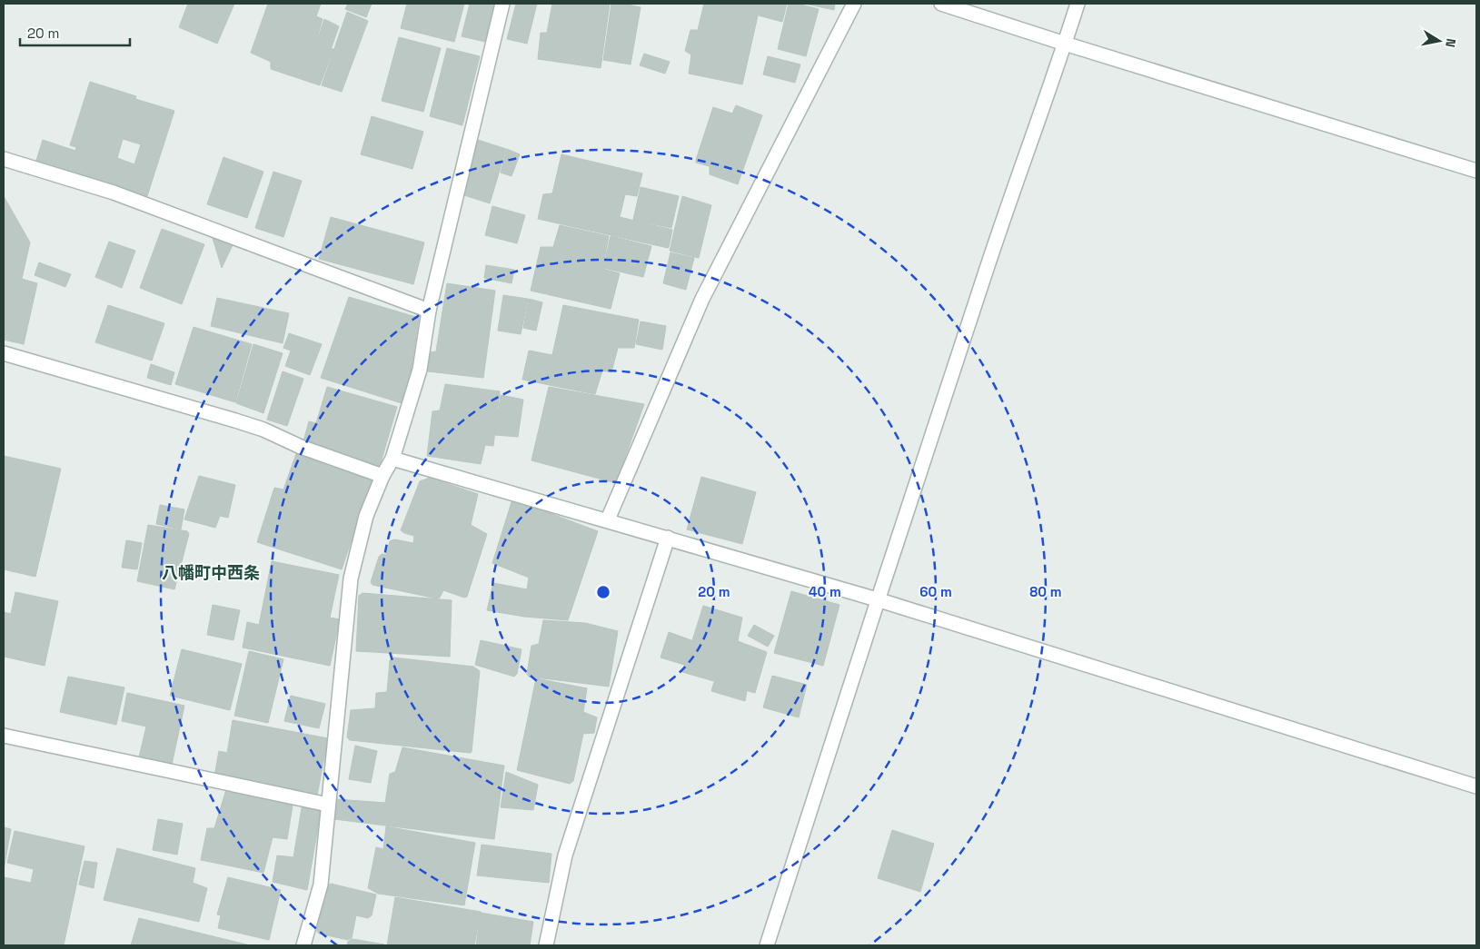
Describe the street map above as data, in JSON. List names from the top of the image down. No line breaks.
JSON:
{"districts":["八幡町中西条"],"scale_bar":"20 m","north":"right","rings":["20 m","40 m","60 m","80 m"]}
